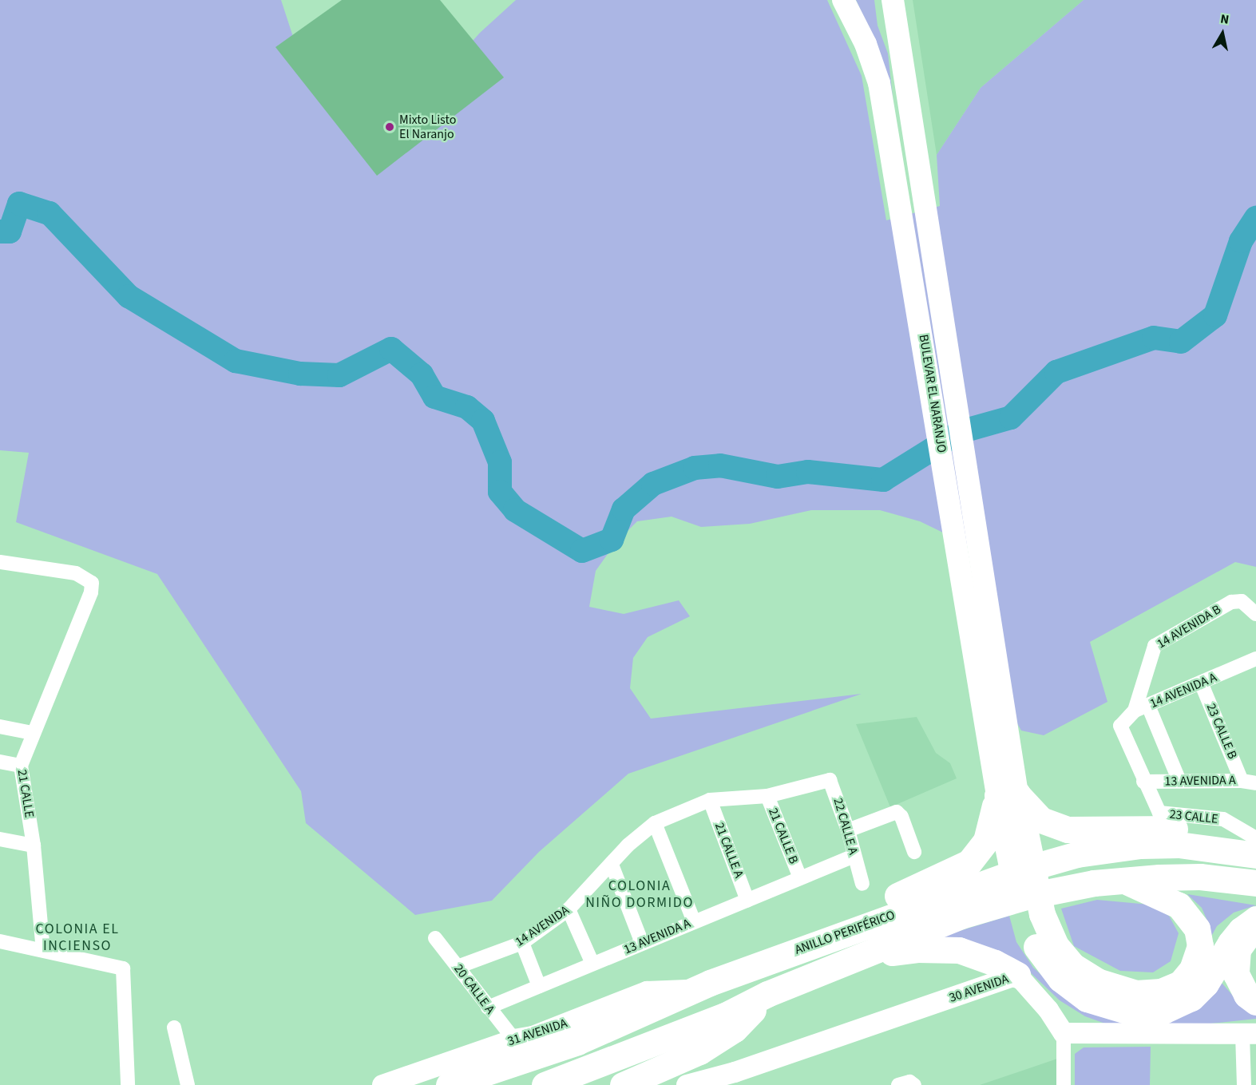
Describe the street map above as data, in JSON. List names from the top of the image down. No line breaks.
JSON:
{"streets":{"highway":["ANILLO PERIFÉRICO"],"main road":["BULEVAR EL NARANJO"],"street":["14 AVENIDA B","14 AVENIDA A","23 CALLE B","13 AVENIDA A","21 CALLE","23 CALLE","22 CALLE A","21 CALLE B","21 CALLE A","14 AVENIDA","30 AVENIDA","20 CALLE A","31 AVENIDA"]},"crossings":[["14 AVENIDA B","14 AVENIDA A"],["14 AVENIDA A","23 CALLE B"],["14 AVENIDA A","23 CALLE"],["23 CALLE B","13 AVENIDA A"],["13 AVENIDA A","23 CALLE"],["13 AVENIDA A","22 CALLE A"],["13 AVENIDA A","21 CALLE B"],["13 AVENIDA A","21 CALLE A"],["13 AVENIDA A","20 CALLE A"],["22 CALLE A","14 AVENIDA"],["21 CALLE B","14 AVENIDA"],["21 CALLE A","14 AVENIDA"],["14 AVENIDA","20 CALLE A"],["ANILLO PERIFÉRICO","31 AVENIDA"],["20 CALLE A","31 AVENIDA"]],"districts":["COLONIA NIÑO DORMIDO","COLONIA EL INCIENSO"],"places":["Mixto Listo El Naranjo"],"north":"top"}
